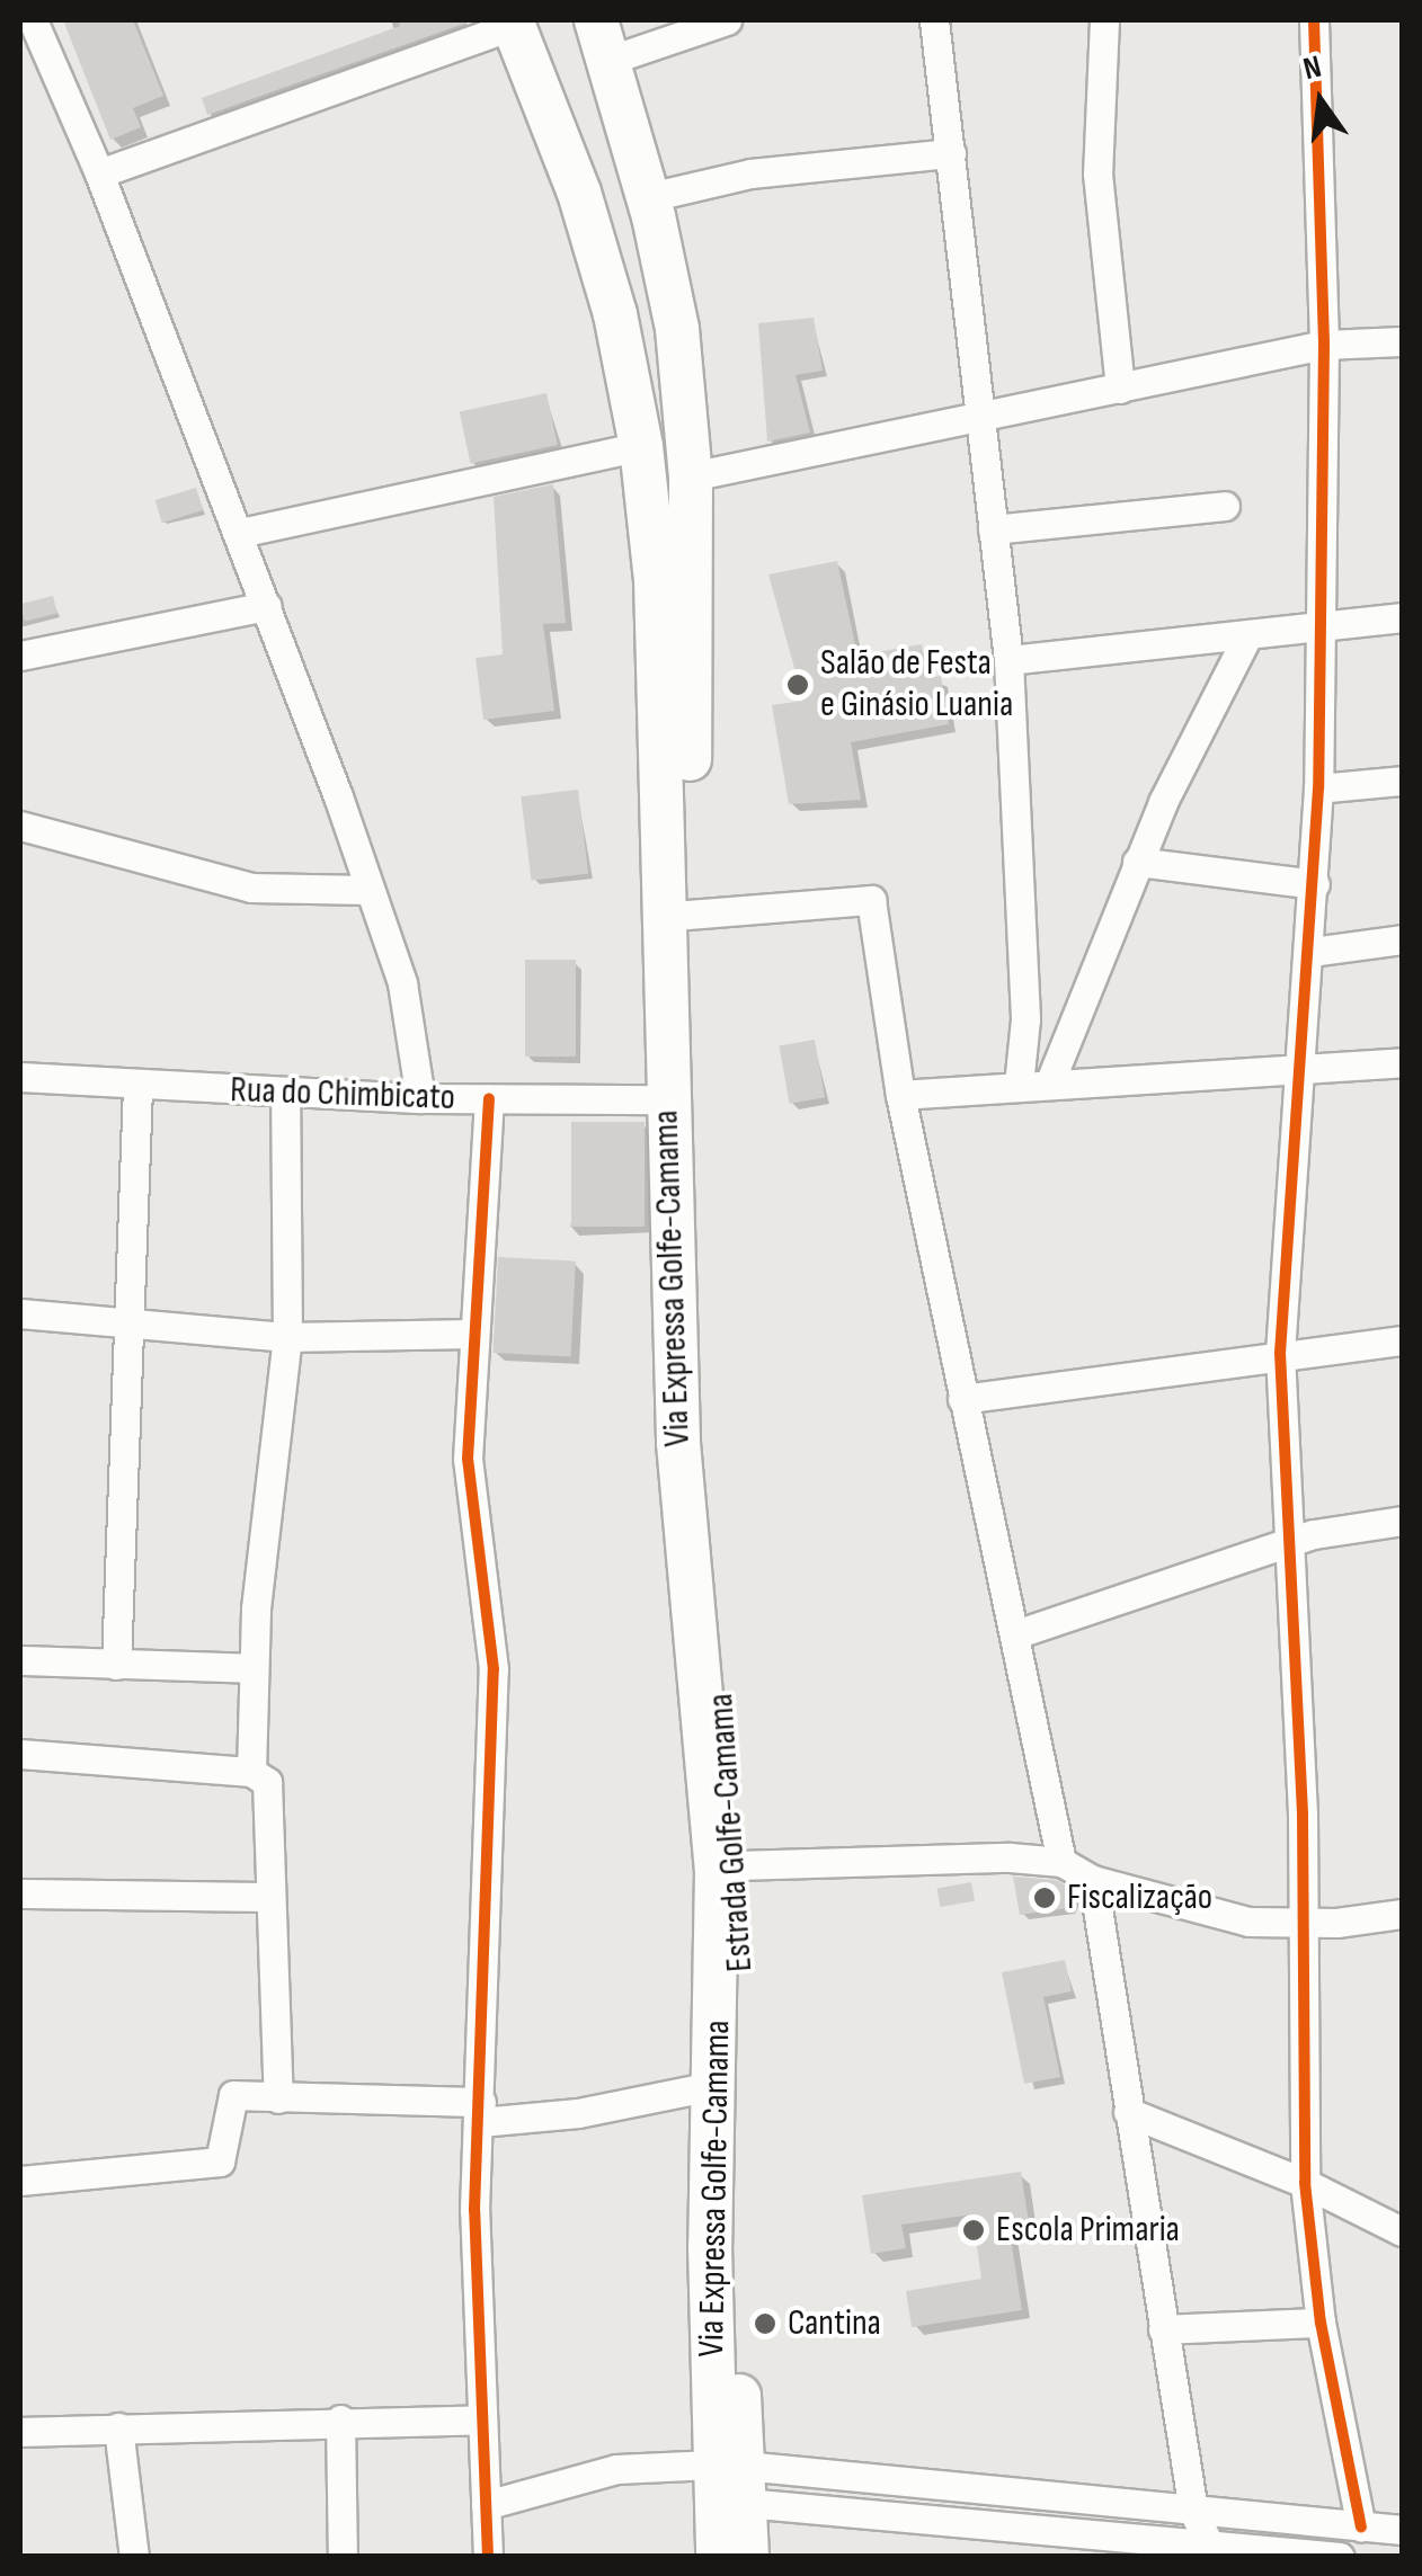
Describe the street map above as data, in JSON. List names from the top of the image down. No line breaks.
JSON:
{"streets":{"highway":["Via Expressa Golfe-Camama","Estrada Golfe-Camama"],"street":["Rua do Chimbicato"]},"crossings":[["Rua do Chimbicato","Via Expressa Golfe-Camama"],["Via Expressa Golfe-Camama","Estrada Golfe-Camama"]],"places":["Salão de Festa e Ginásio Luania","Fiscalização","Escola Primaria","Cantina"],"north":"top"}
